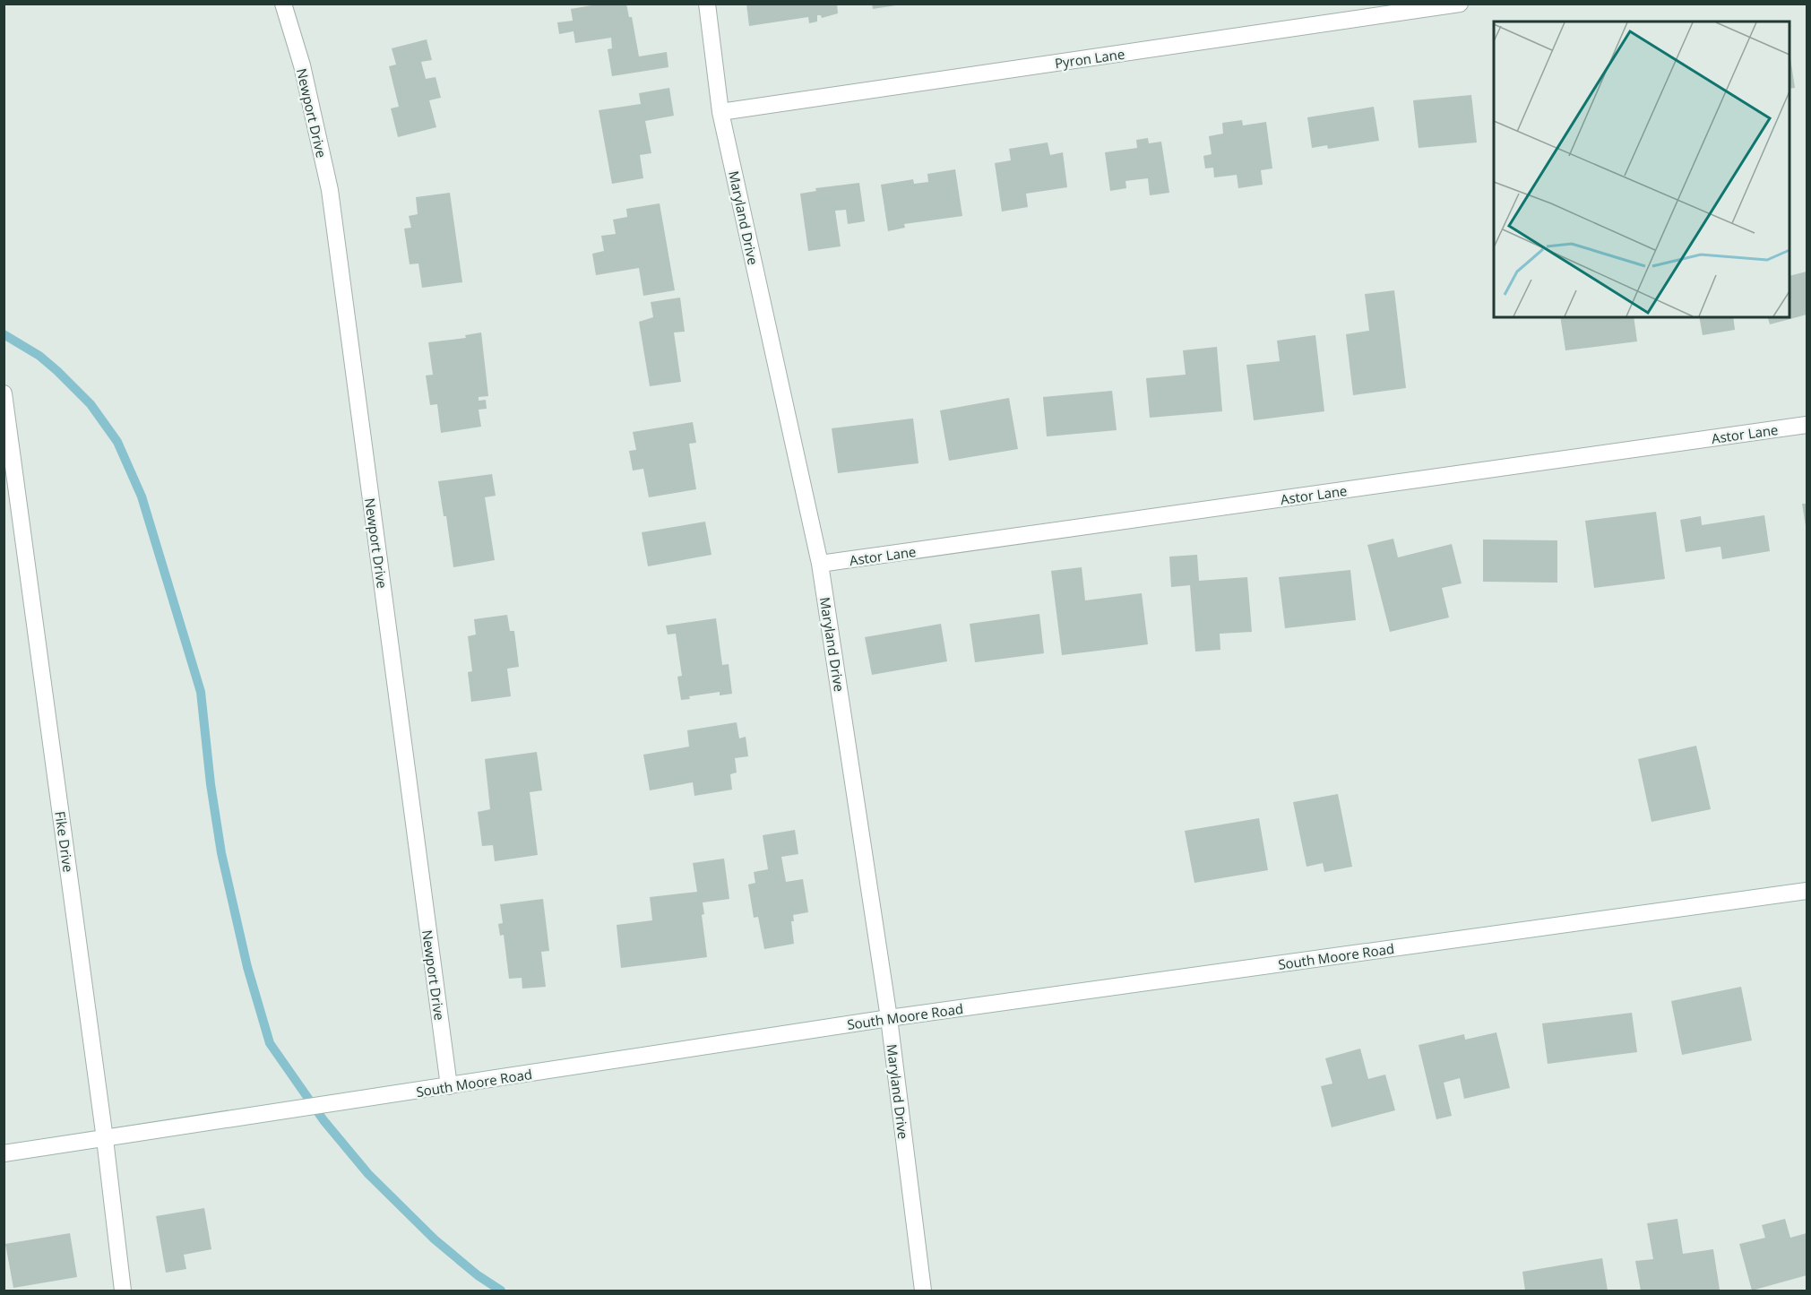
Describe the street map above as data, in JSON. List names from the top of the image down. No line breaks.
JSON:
{"streets":{"street":["Pyron Lane","Newport Drive","Maryland Drive","Astor Lane","Fike Drive","South Moore Road"]},"crossings":[["Pyron Lane","Maryland Drive"],["Newport Drive","South Moore Road"],["Maryland Drive","Astor Lane"],["Maryland Drive","South Moore Road"],["Fike Drive","South Moore Road"]]}
